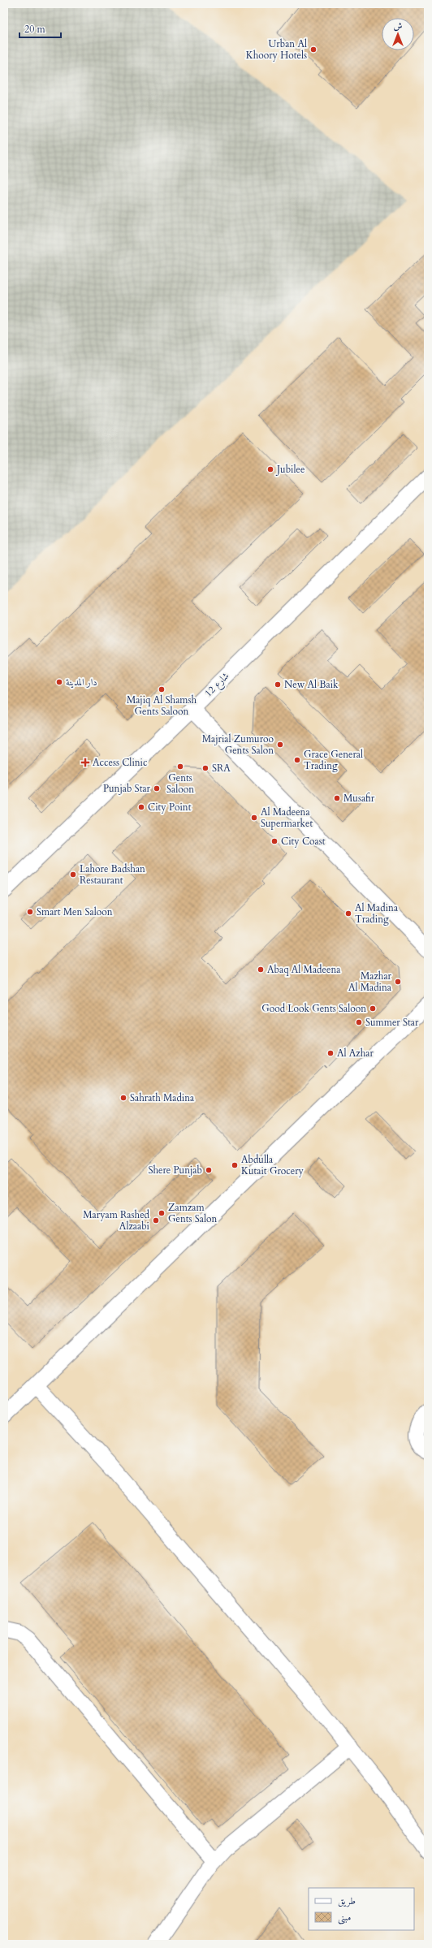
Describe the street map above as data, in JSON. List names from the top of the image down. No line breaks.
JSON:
{"streets":{"street":["شارع 12"]},"places":{"other":["Urban Al Khoory Hotels","Jubilee","دار المدينة","New Al Baik","Majiq Al Shamsh Gents Saloon","Majrial Zumuroo Gents Salon","Grace General Trading","Gents Saloon","SRA","Punjab Star","Musafir","City Point","Al Madeena Supermarket","City Coast","Lahore Badshan Restaurant","Smart Men Saloon","Al Madina Trading","Abaq Al Madeena","Mazhar Al Madina","Good Look Gents Saloon","Summer Star","Al Azhar","Sahrath Madina","Abdulla Kutait Grocery","Shere Punjab","Zamzam Gents Salon","Maryam Rashed Alzaabi"],"health":["Access Clinic"]},"legend":["طريق","مبنى"],"scale_bar":"20 m","north":"top"}
